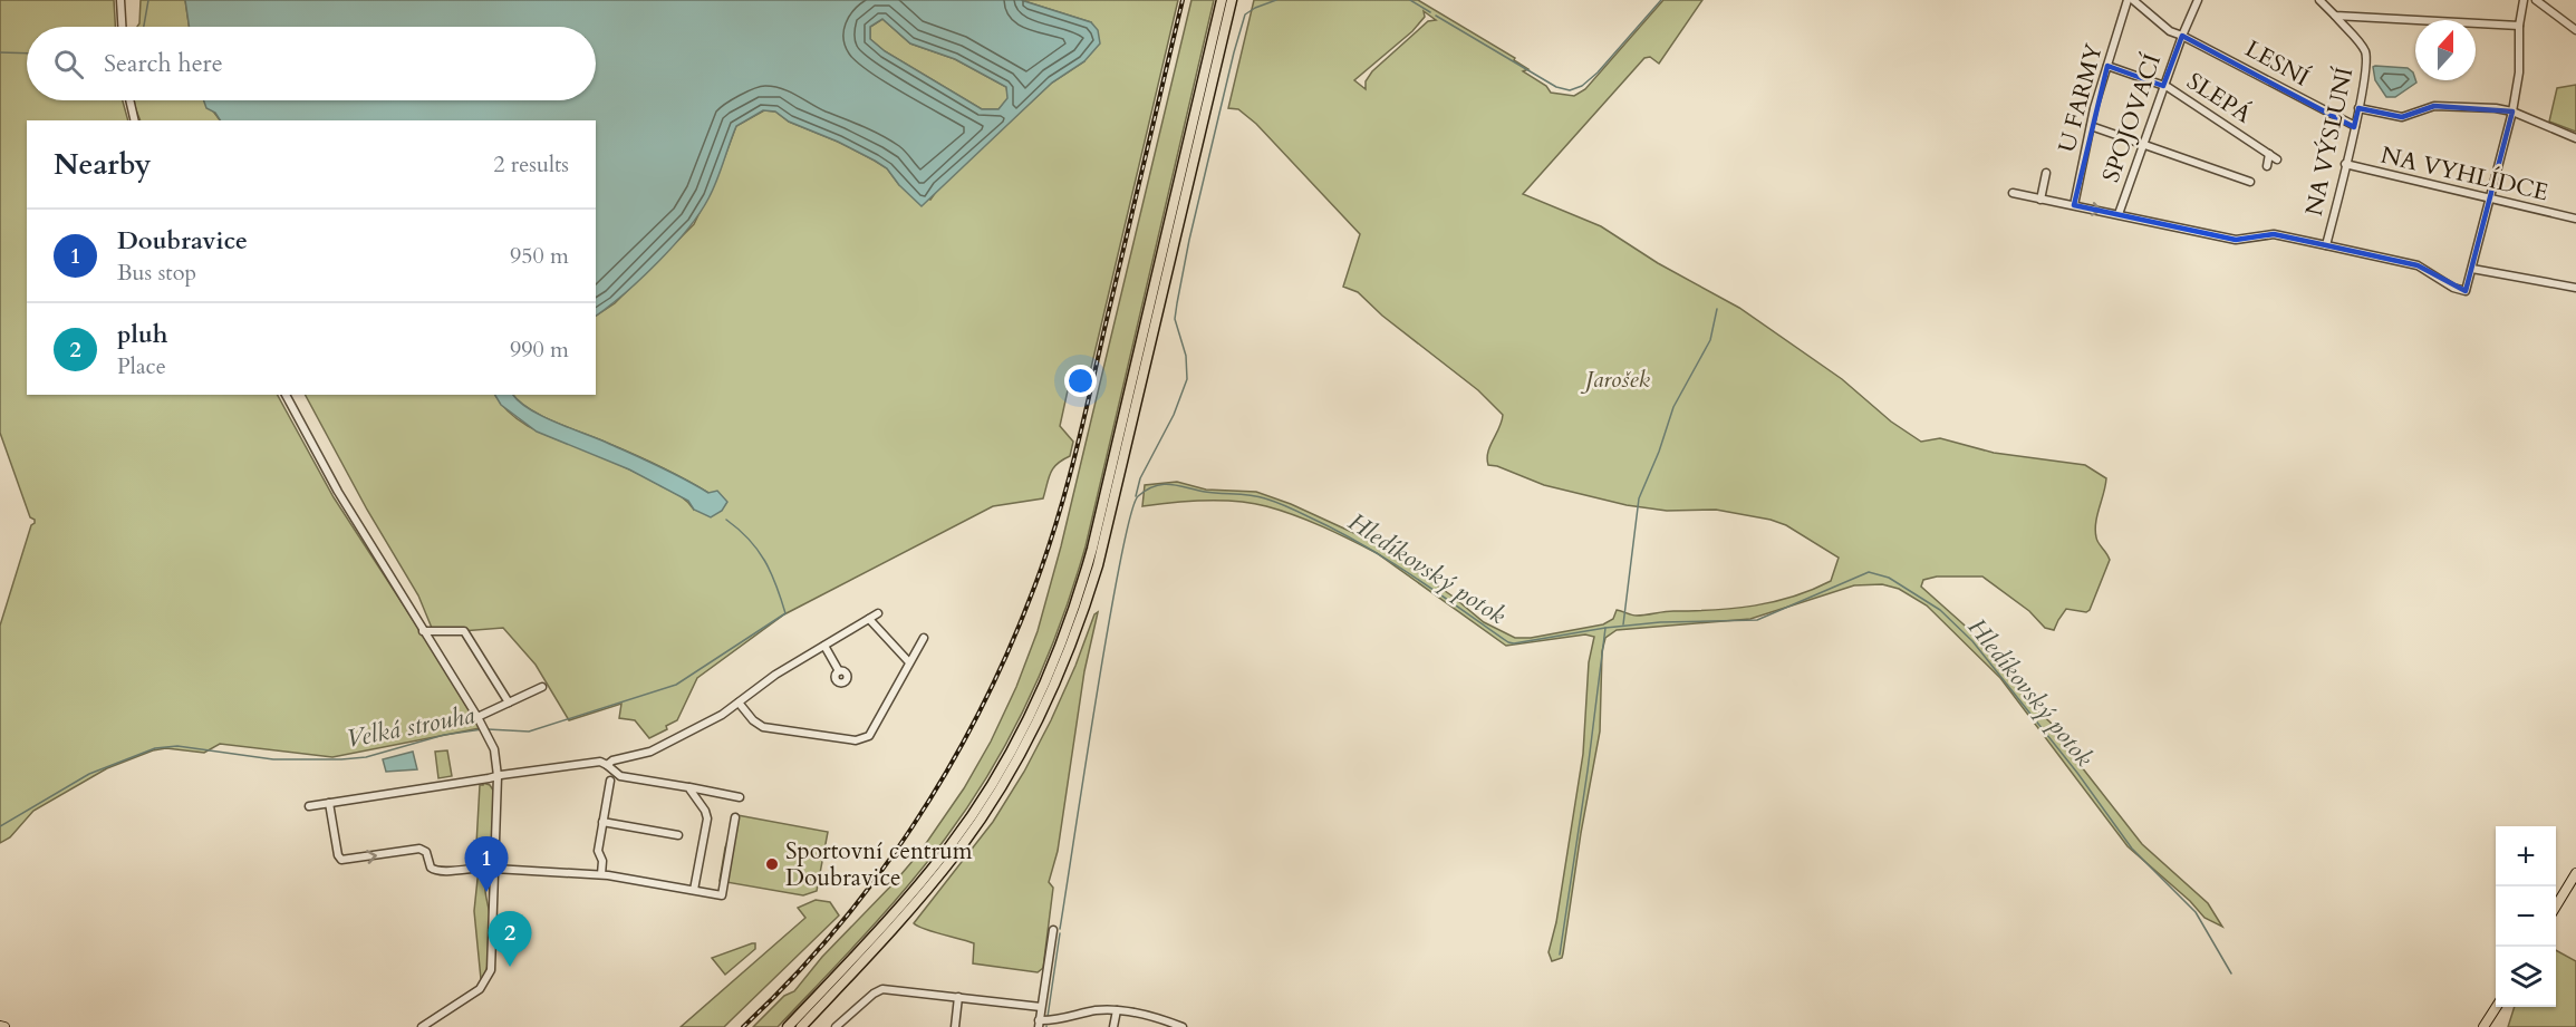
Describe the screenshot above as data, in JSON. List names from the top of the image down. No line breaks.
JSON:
{"streets":{"street":["LESNÍ","U FARMY","SLEPÁ","SPOJOVACÍ","NA VÝSLUNÍ","NA VYHLÍDCE"]},"crossings":[["LESNÍ","SPOJOVACÍ"],["LESNÍ","NA VÝSLUNÍ"],["U FARMY","SLEPÁ"],["SLEPÁ","SPOJOVACÍ"],["NA VÝSLUNÍ","NA VYHLÍDCE"]],"water":["Hledíkovský potok","Velká strouha"],"parks":["Jarošek"],"places":["Sportovní centrum Doubravice"],"north":"top","page":{"search":"Search here","heading":["Nearby","2 results"],"list":[{"mark":"1","name":"Doubravice","note":"Bus stop","value":"950 m"},{"mark":"2","name":"pluh","note":"Place","value":"990 m"}],"map_buttons":["+","−"],"pins":["1","2"]}}
